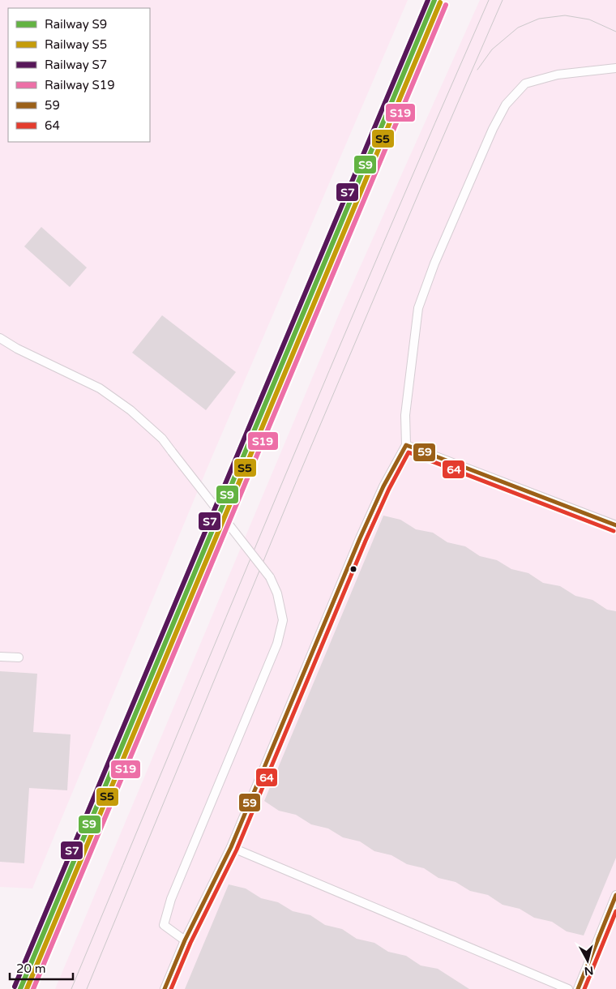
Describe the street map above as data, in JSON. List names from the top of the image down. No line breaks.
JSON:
{"lines":["rail line S9","rail line S7","rail line S5","rail line S19","transit line 59","transit line 64"],"legend":["Railway S9","Railway S5","Railway S7","Railway S19","59","64"],"scale_bar":"20 m","north":"bottom"}
